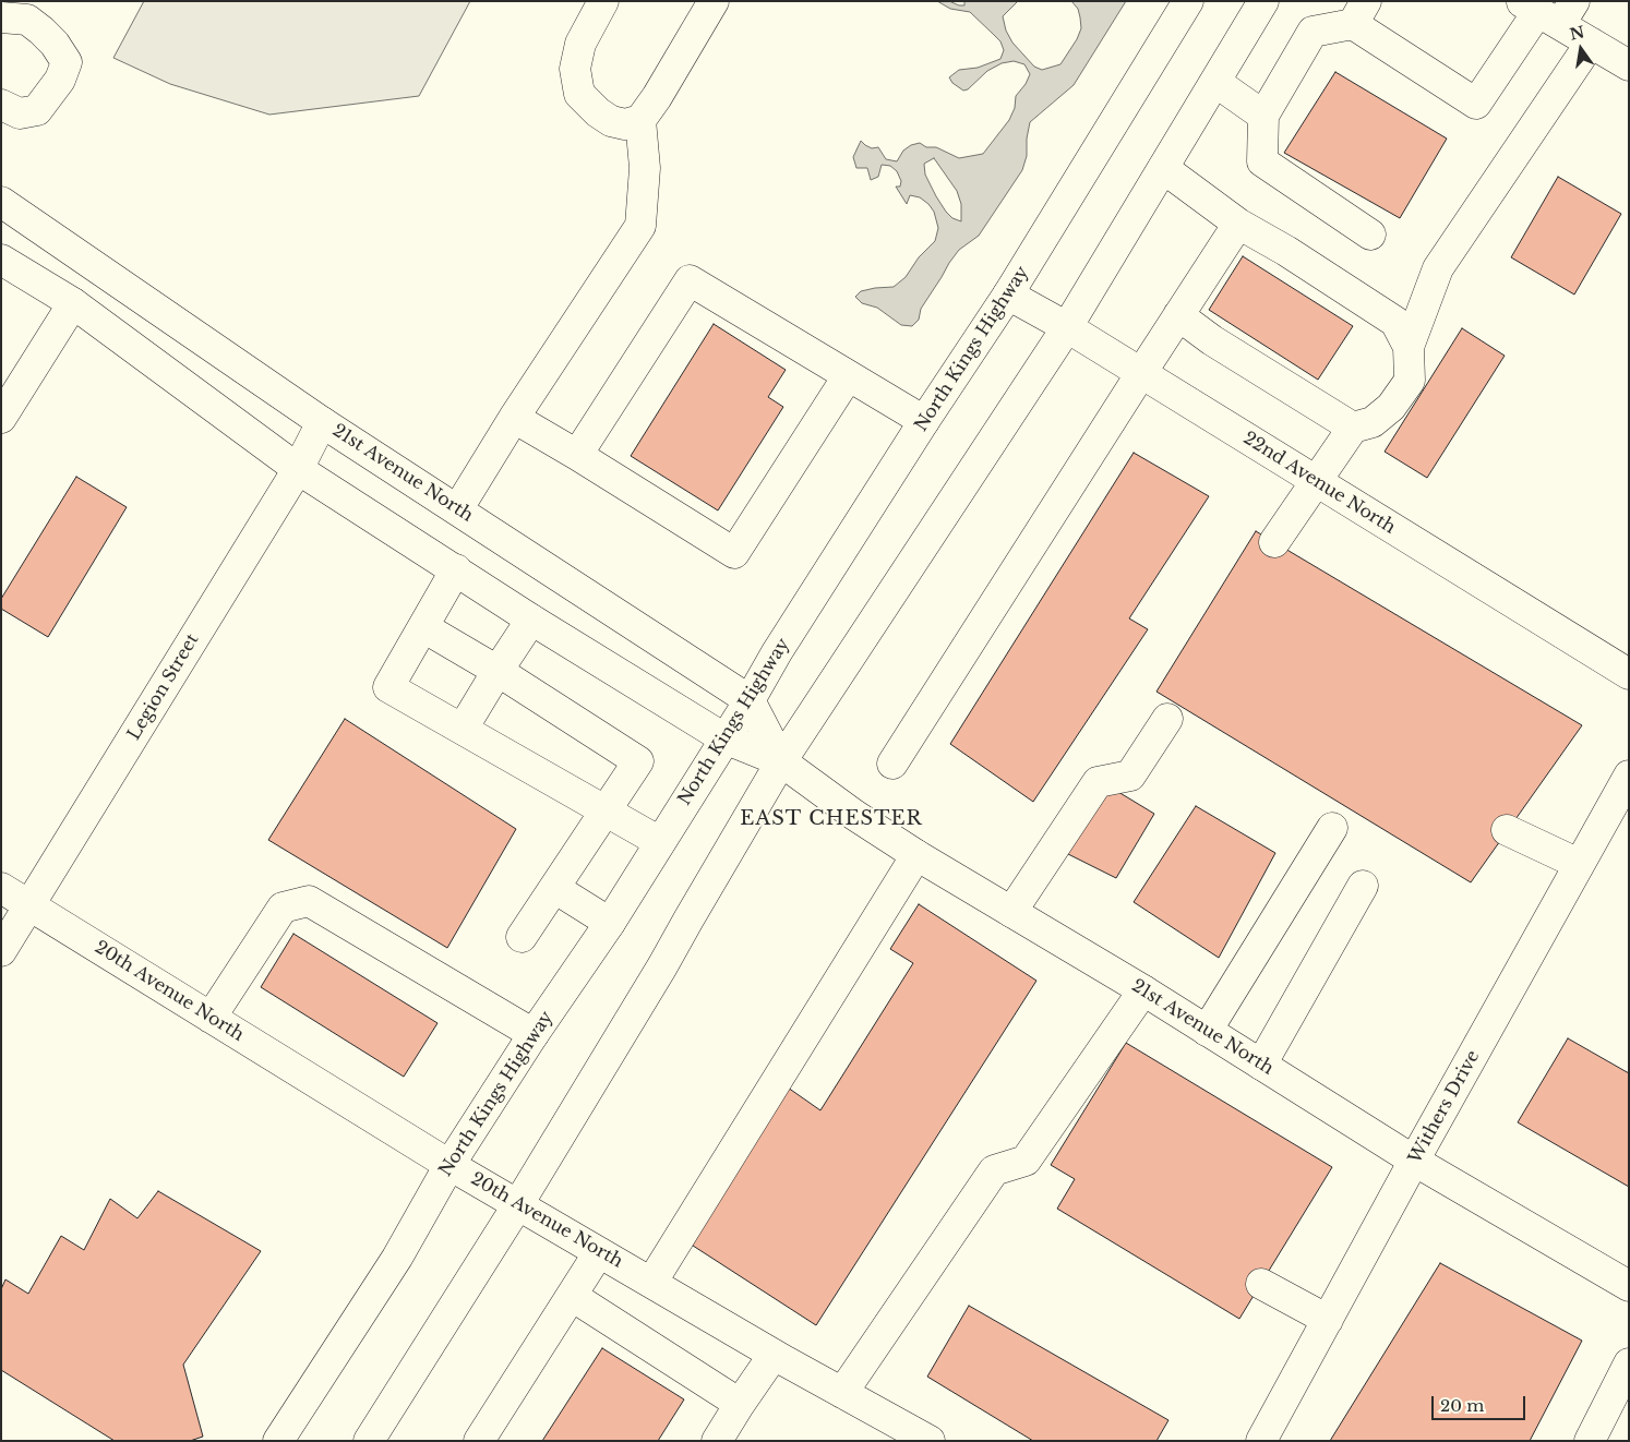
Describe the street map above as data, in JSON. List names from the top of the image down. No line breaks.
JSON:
{"streets":{"main road":["North Kings Highway","21st Avenue North","22nd Avenue North","Legion Street","20th Avenue North","Withers Drive"]},"crossings":[["North Kings Highway","21st Avenue North"],["North Kings Highway","22nd Avenue North"],["North Kings Highway","20th Avenue North"],["21st Avenue North","Legion Street"],["21st Avenue North","Withers Drive"],["Legion Street","20th Avenue North"]],"districts":["EAST CHESTER"],"scale_bar":"20 m","north":"top"}
